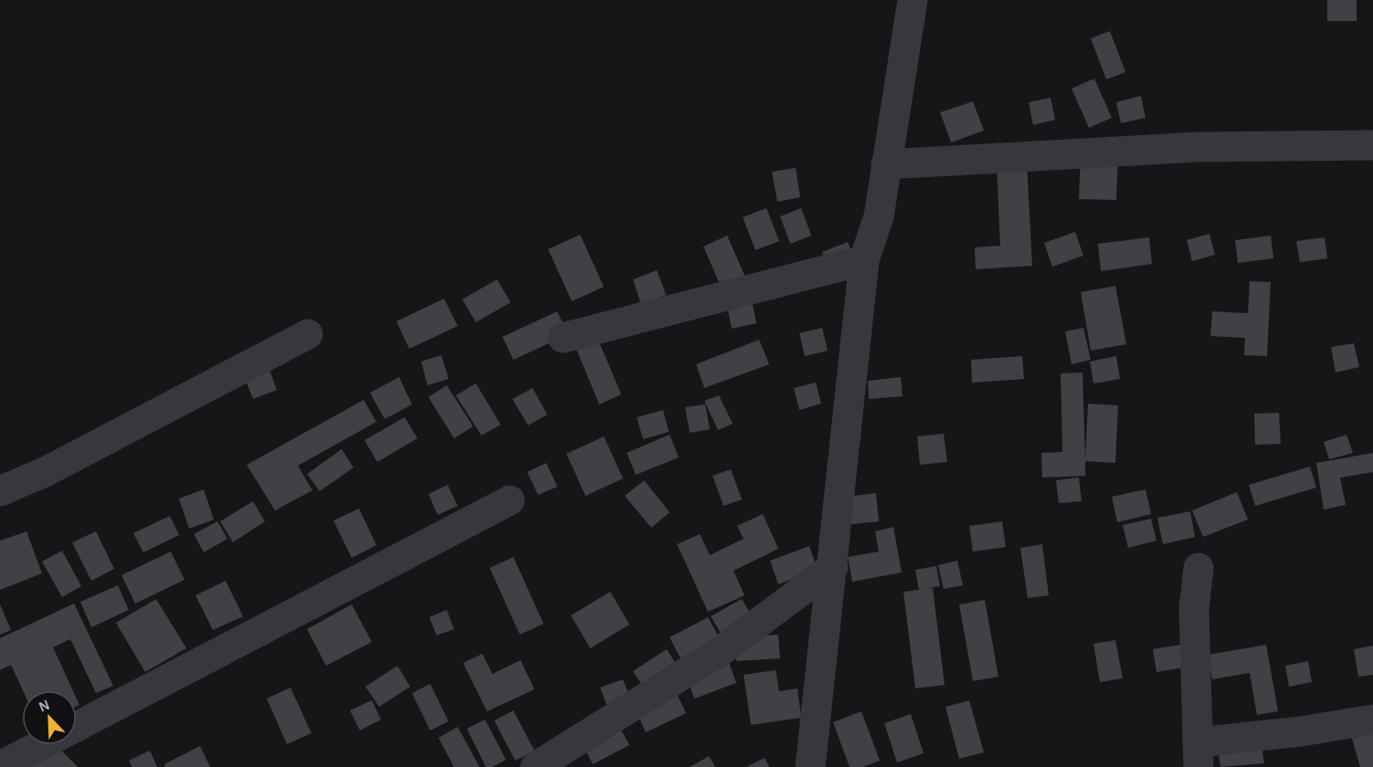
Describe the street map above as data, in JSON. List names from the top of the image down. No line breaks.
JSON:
{"north":"top left"}
